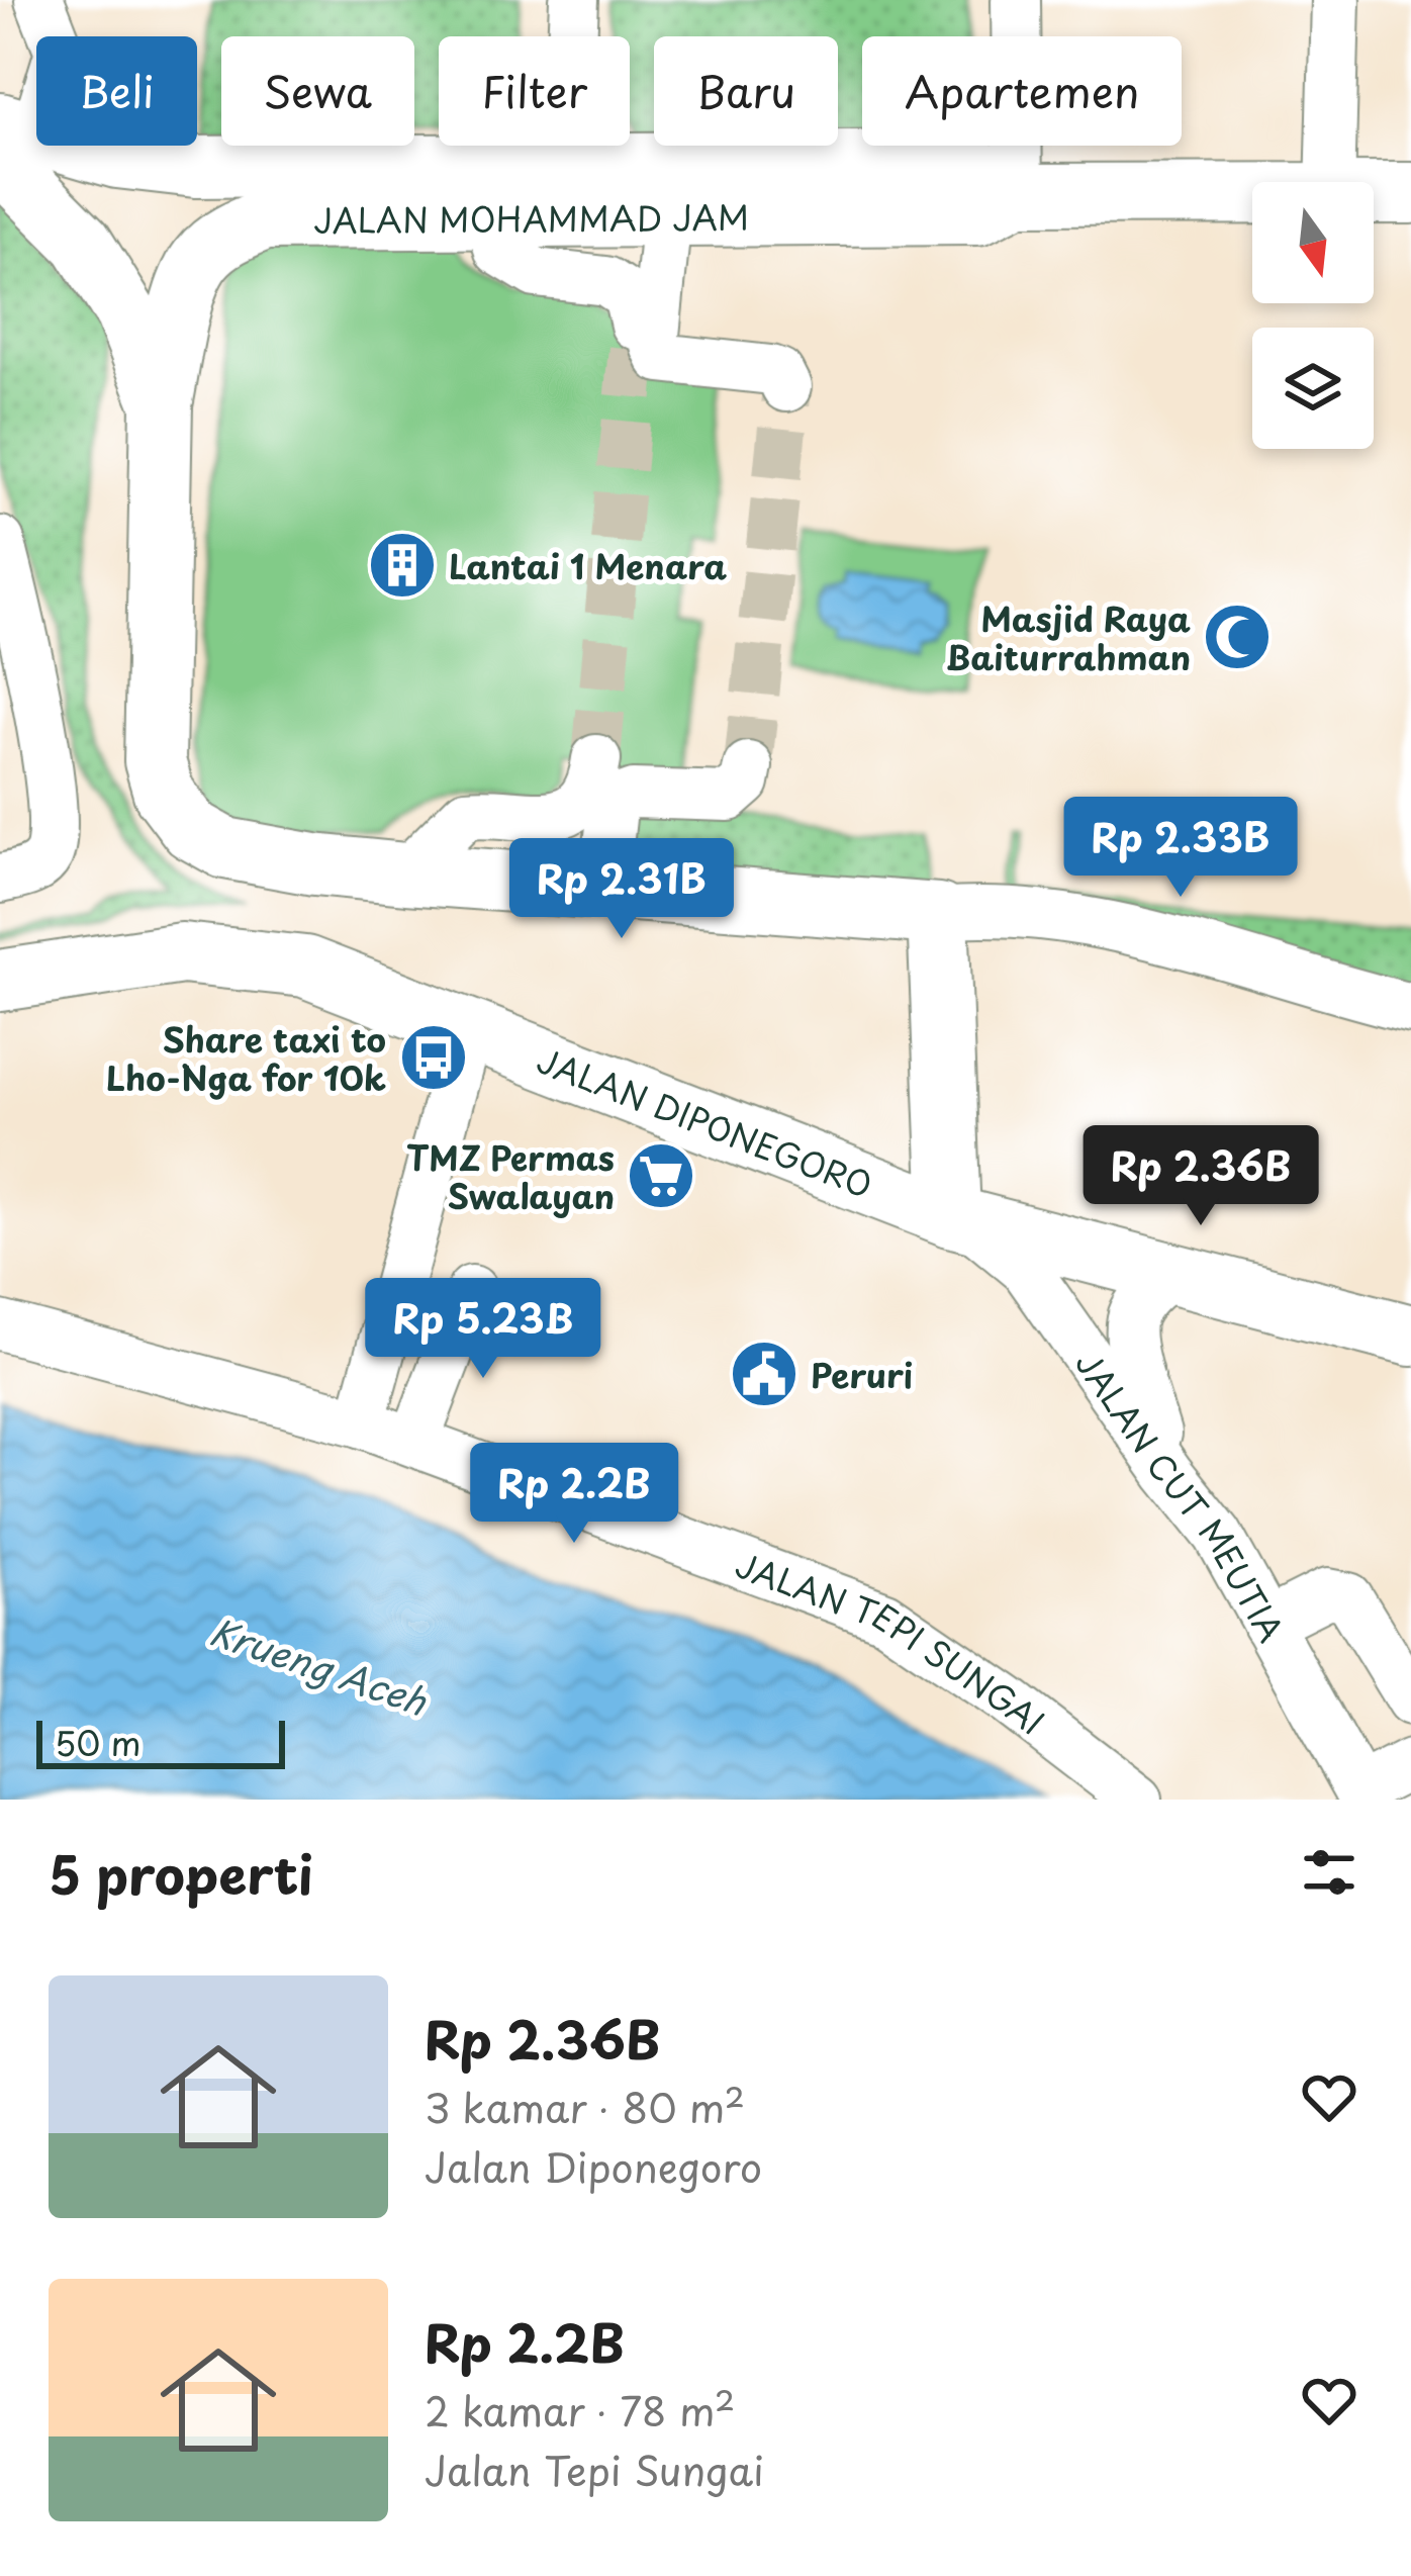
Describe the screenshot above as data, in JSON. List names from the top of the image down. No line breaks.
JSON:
{"streets":{"main road":["JALAN MOHAMMAD JAM","JALAN DIPONEGORO"],"street":["JALAN CUT MEUTIA","JALAN TEPI SUNGAI"]},"crossings":[["JALAN DIPONEGORO","JALAN CUT MEUTIA"]],"water":["Krueng Aceh"],"places":{"building":["Lantai 1 Menara"],"mosque":["Masjid Raya Baiturrahman"],"bus stop":["Share taxi to Lho-Nga for 10k"],"supermarket":["TMZ Permas Swalayan"],"public building":["Peruri"]},"scale_bar":"50 m","north":"bottom","page":{"chip":["Beli","Sewa","Filter","Baru","Apartemen"],"price":["Rp 2.33B","Rp 2.31B","Rp 2.36B","Rp 5.23B","Rp 2.2B"],"scale":"50 m","heading":"5 properti","list":[{"name":"Rp 2.36B","note":"3 kamar · 80 m² · Jalan Diponegoro"},{"name":"Rp 2.2B","note":"2 kamar · 78 m² · Jalan Tepi Sungai"}]}}
